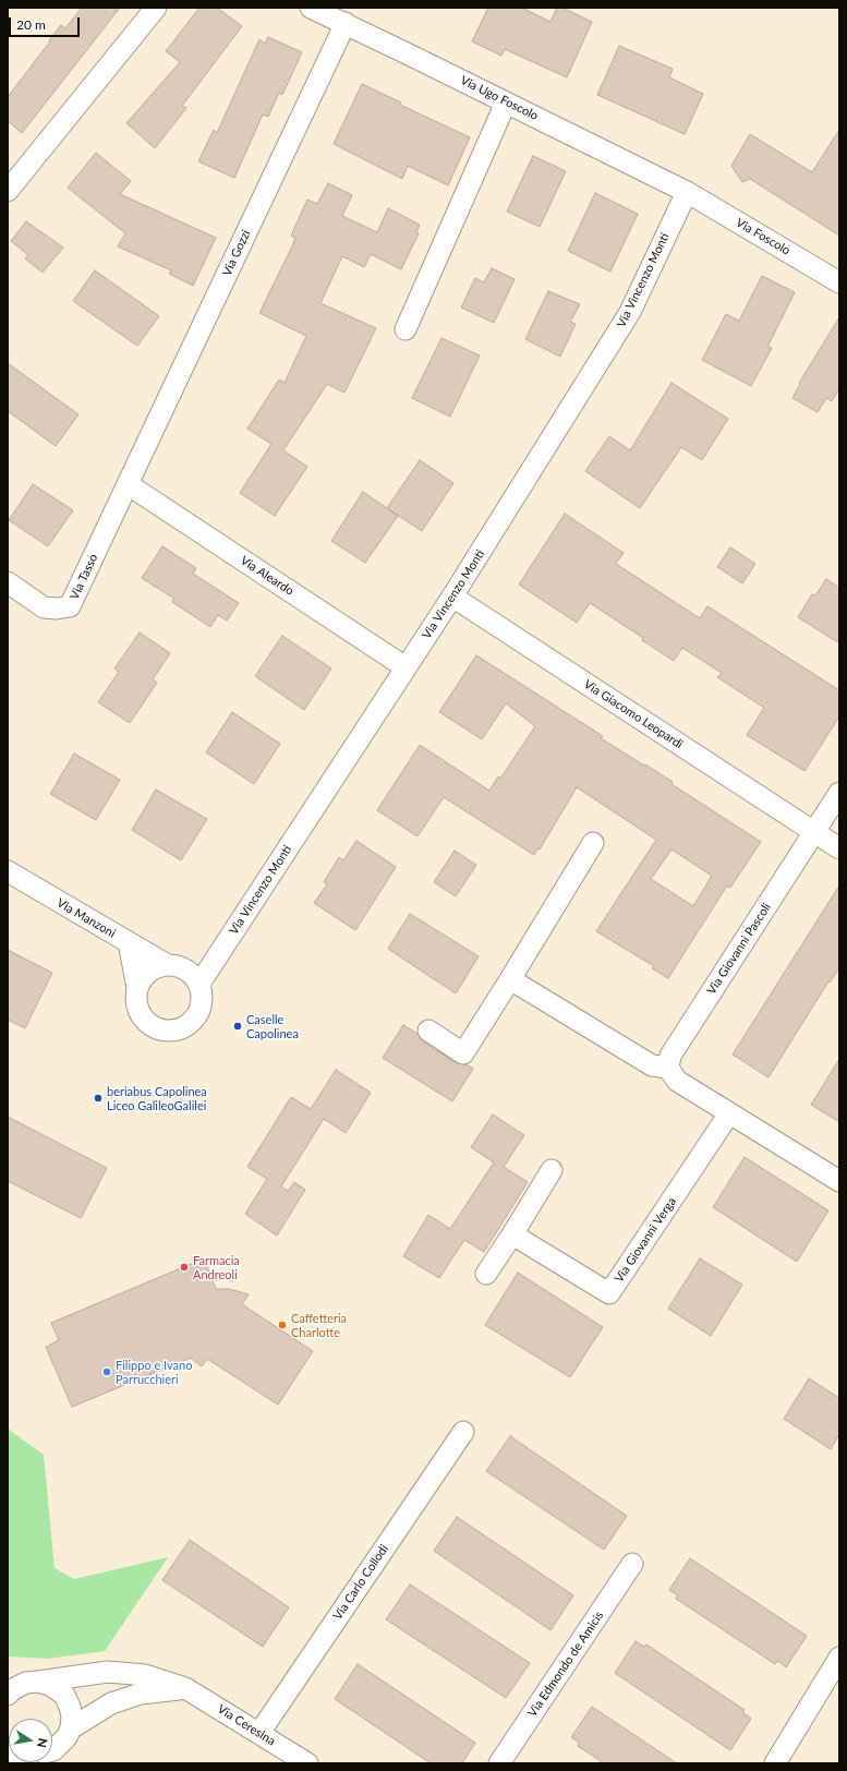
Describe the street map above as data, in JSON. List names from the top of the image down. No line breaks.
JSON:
{"streets":{"street":["Via Ugo Foscolo","Via Foscolo","Via Gozzi","Via Vincenzo Monti","Via Aleardo","Via Tasso","Via Giacomo Leopardi","Via Manzoni","Via Giovanni Pascoli","Via Giovanni Verga","Via Carlo Collodi","Via Edmondo de Amicis","Via Ceresina"]},"crossings":[["Via Ugo Foscolo","Via Foscolo"],["Via Ugo Foscolo","Via Gozzi"],["Via Ugo Foscolo","Via Vincenzo Monti"],["Via Foscolo","Via Vincenzo Monti"],["Via Gozzi","Via Aleardo"],["Via Gozzi","Via Tasso"],["Via Vincenzo Monti","Via Aleardo"],["Via Vincenzo Monti","Via Giacomo Leopardi"],["Via Vincenzo Monti","Via Manzoni"],["Via Aleardo","Via Tasso"],["Via Giacomo Leopardi","Via Giovanni Pascoli"],["Via Carlo Collodi","Via Ceresina"]],"places":["Caselle Capolinea","beriabus Capolinea Liceo GalileoGalilei","Farmacia Andreoli","Caffetteria Charlotte","Filippo e Ivano Parrucchieri"],"scale_bar":"20 m","north":"right"}
